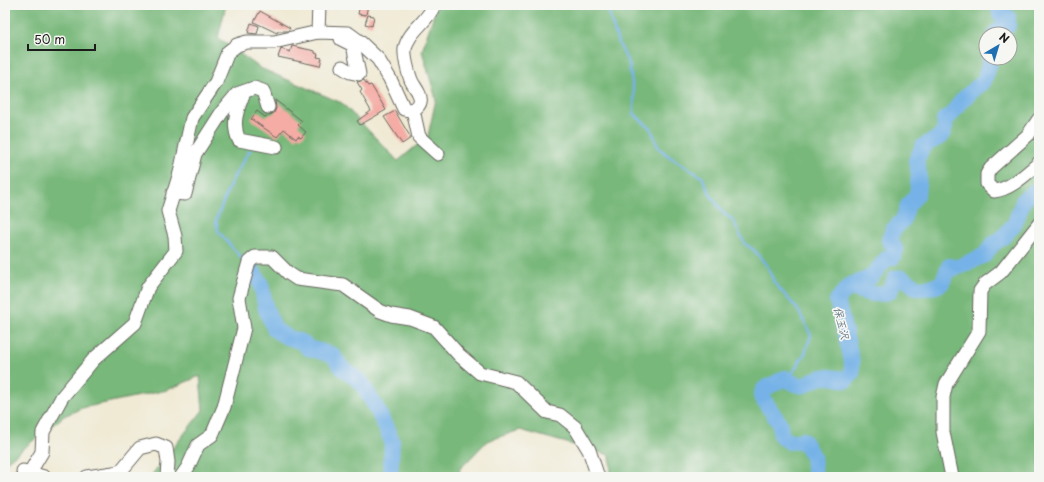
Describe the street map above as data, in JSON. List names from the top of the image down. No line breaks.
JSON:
{"water":["保玉沢"],"scale_bar":"50 m","north":"top right"}
